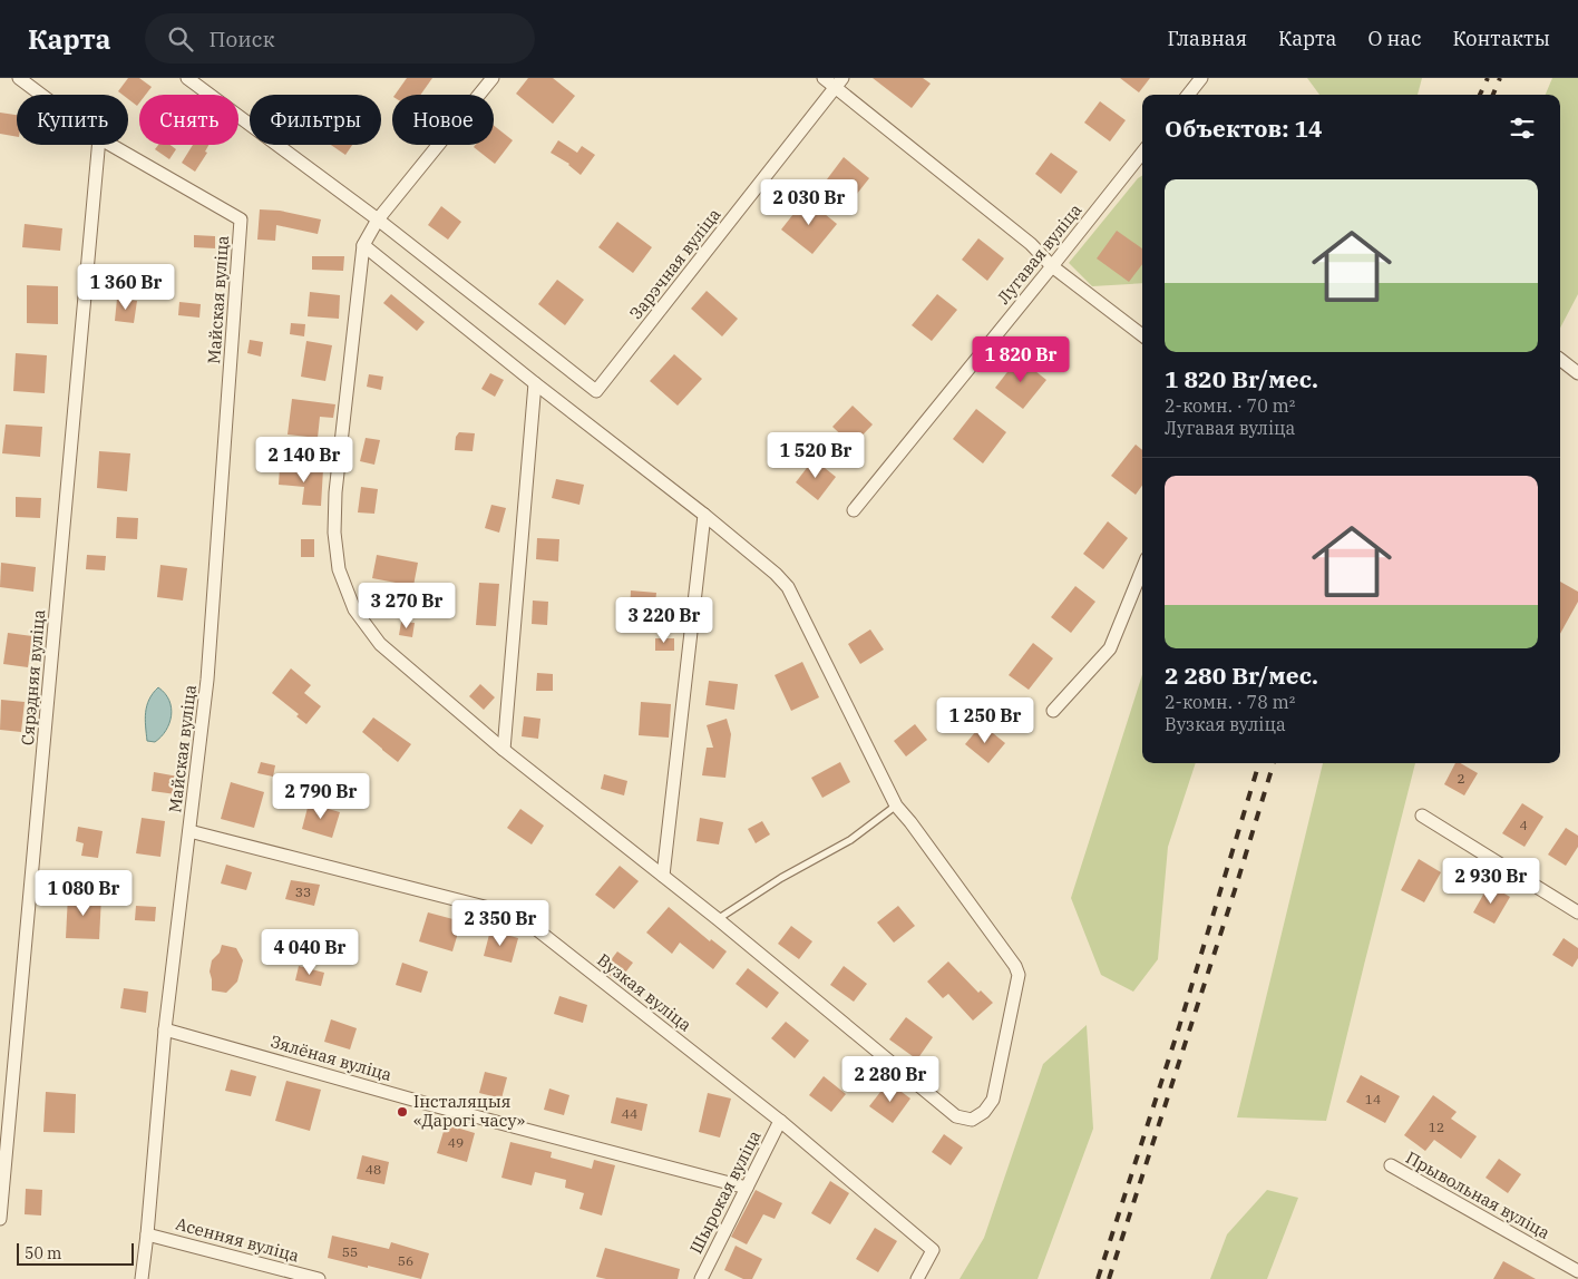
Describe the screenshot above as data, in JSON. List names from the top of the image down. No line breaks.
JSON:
{"streets":{"street":["Лугавая вуліца","Зарэчная вуліца","Майская вуліца","Сярэдняя вуліца","Вузкая вуліца","Зялёная вуліца","Шырокая вуліца","Прывольная вуліца","Асенняя вуліца"]},"crossings":[["Майская вуліца","Вузкая вуліца"],["Майская вуліца","Зялёная вуліца"],["Майская вуліца","Асенняя вуліца"],["Вузкая вуліца","Шырокая вуліца"],["Зялёная вуліца","Шырокая вуліца"]],"places":["Інсталяцыя «Дарогі часу»"],"house_numbers":["2","4","33","14","44","12","49","48","55","56"],"scale_bar":"50 m","page":{"header":"Карта","search":"Поиск","nav":["Главная","Карта","О нас","Контакты"],"chip":["Купить","Снять","Фильтры","Новое"],"heading":"Объектов: 14","list":[{"name":"1 820 Br/мес.","note":"2-комн. · 70 m² · Лугавая вуліца"},{"name":"2 280 Br/мес.","note":"2-комн. · 78 m² · Вузкая вуліца"}],"price":["2 030 Br","1 360 Br","1 820 Br","1 520 Br","2 140 Br","3 270 Br","3 220 Br","1 250 Br","2 790 Br","2 930 Br","1 080 Br","2 350 Br","4 040 Br","2 280 Br"],"scale":"50 m"}}
